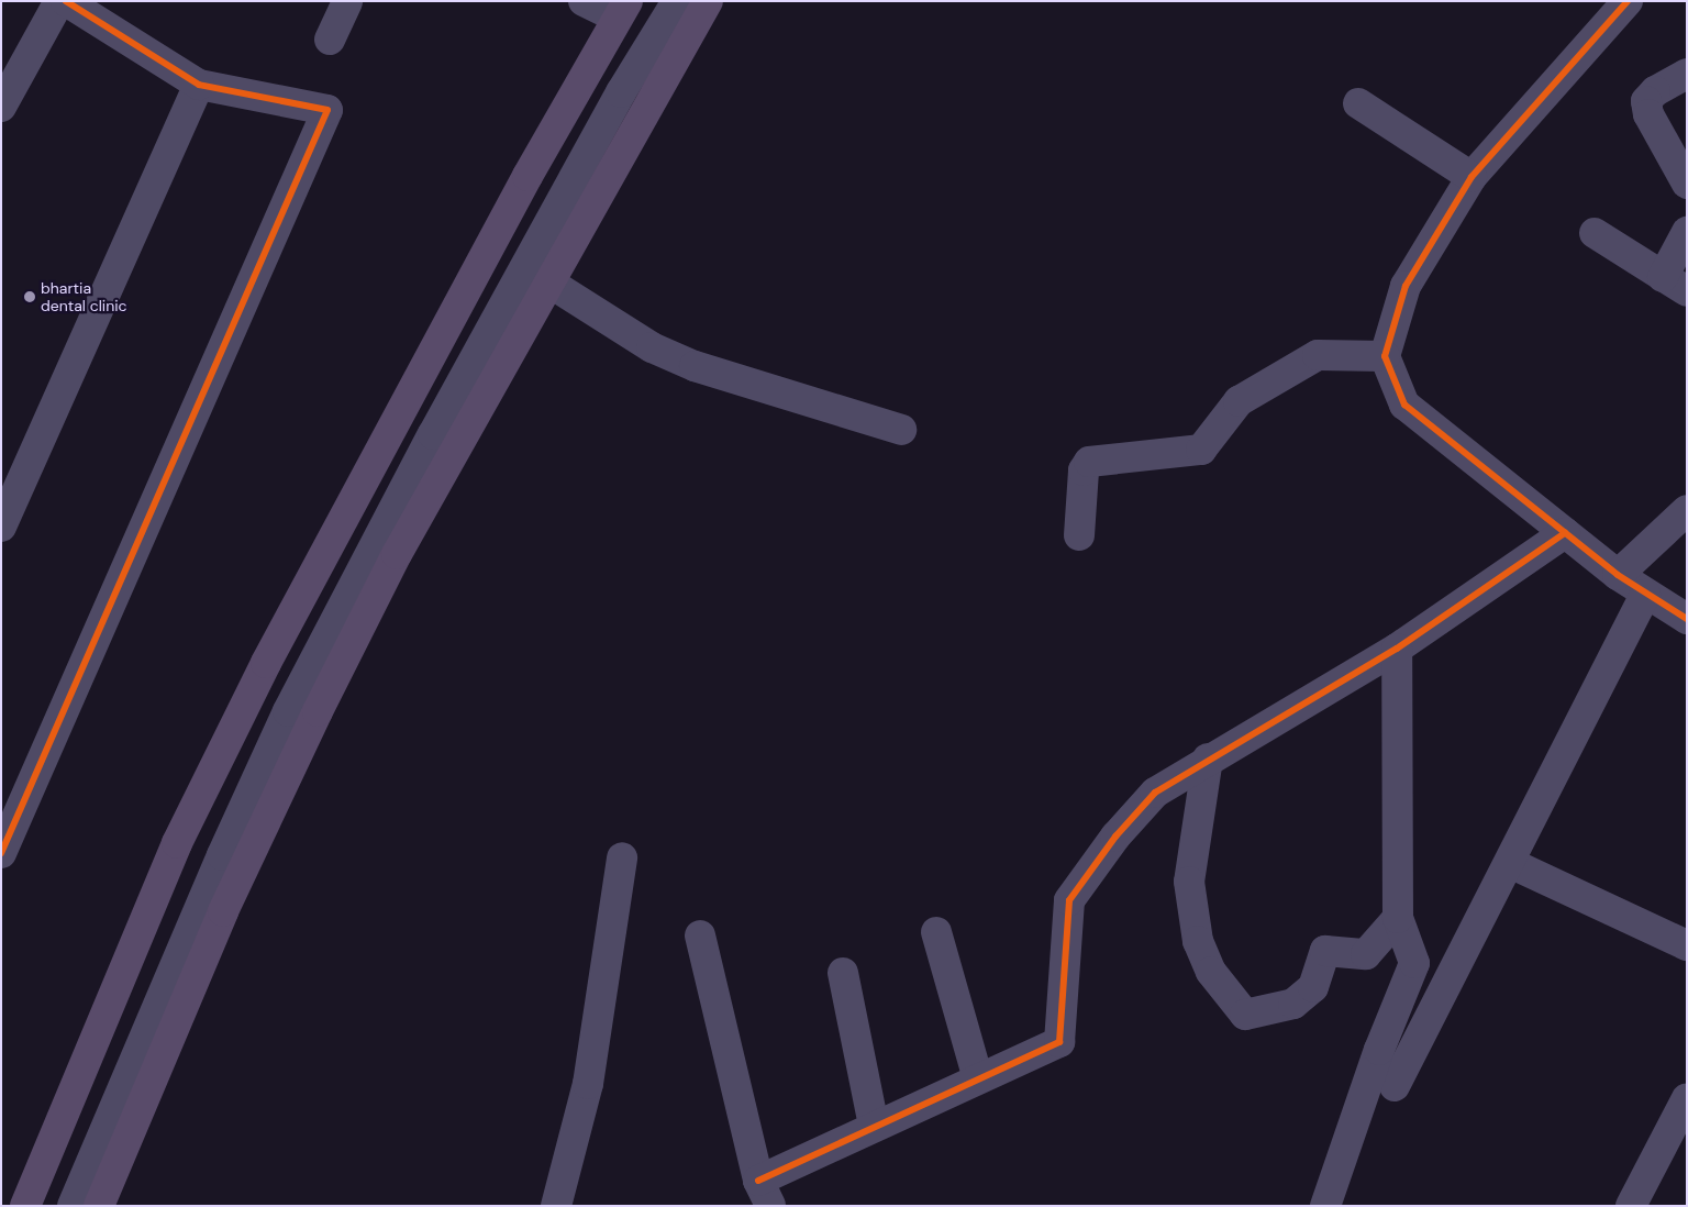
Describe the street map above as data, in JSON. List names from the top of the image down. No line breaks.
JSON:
{"places":["bhartia dental clinic"]}
